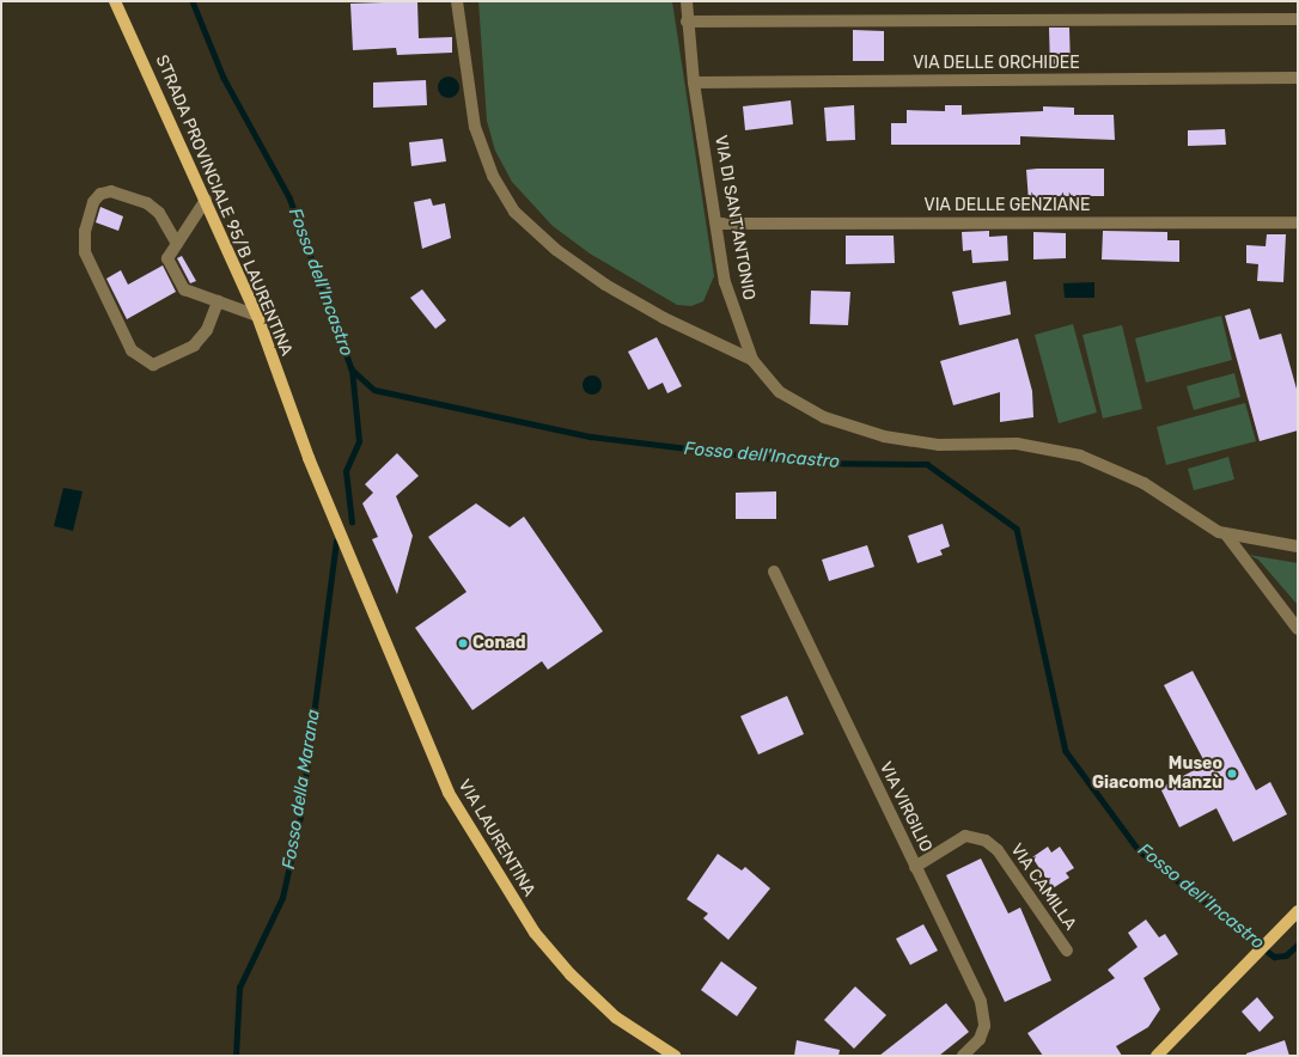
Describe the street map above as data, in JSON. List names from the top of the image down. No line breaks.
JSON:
{"streets":{"main road":["STRADA PROVINCIALE 95/B LAURENTINA","VIA LAURENTINA"],"street":["VIA DELLE ORCHIDEE","VIA DELLE GENZIANE","VIA DI SANT'ANTONIO","VIA VIRGILIO","VIA CAMILLA"]},"crossings":[["VIA DELLE ORCHIDEE","VIA DI SANT'ANTONIO"],["STRADA PROVINCIALE 95/B LAURENTINA","VIA LAURENTINA"],["VIA DELLE GENZIANE","VIA DI SANT'ANTONIO"],["VIA VIRGILIO","VIA CAMILLA"]],"water":["Fosso dell'Incastro","Fosso della Marana"],"places":["Conad","Museo Giacomo Manzù"]}
